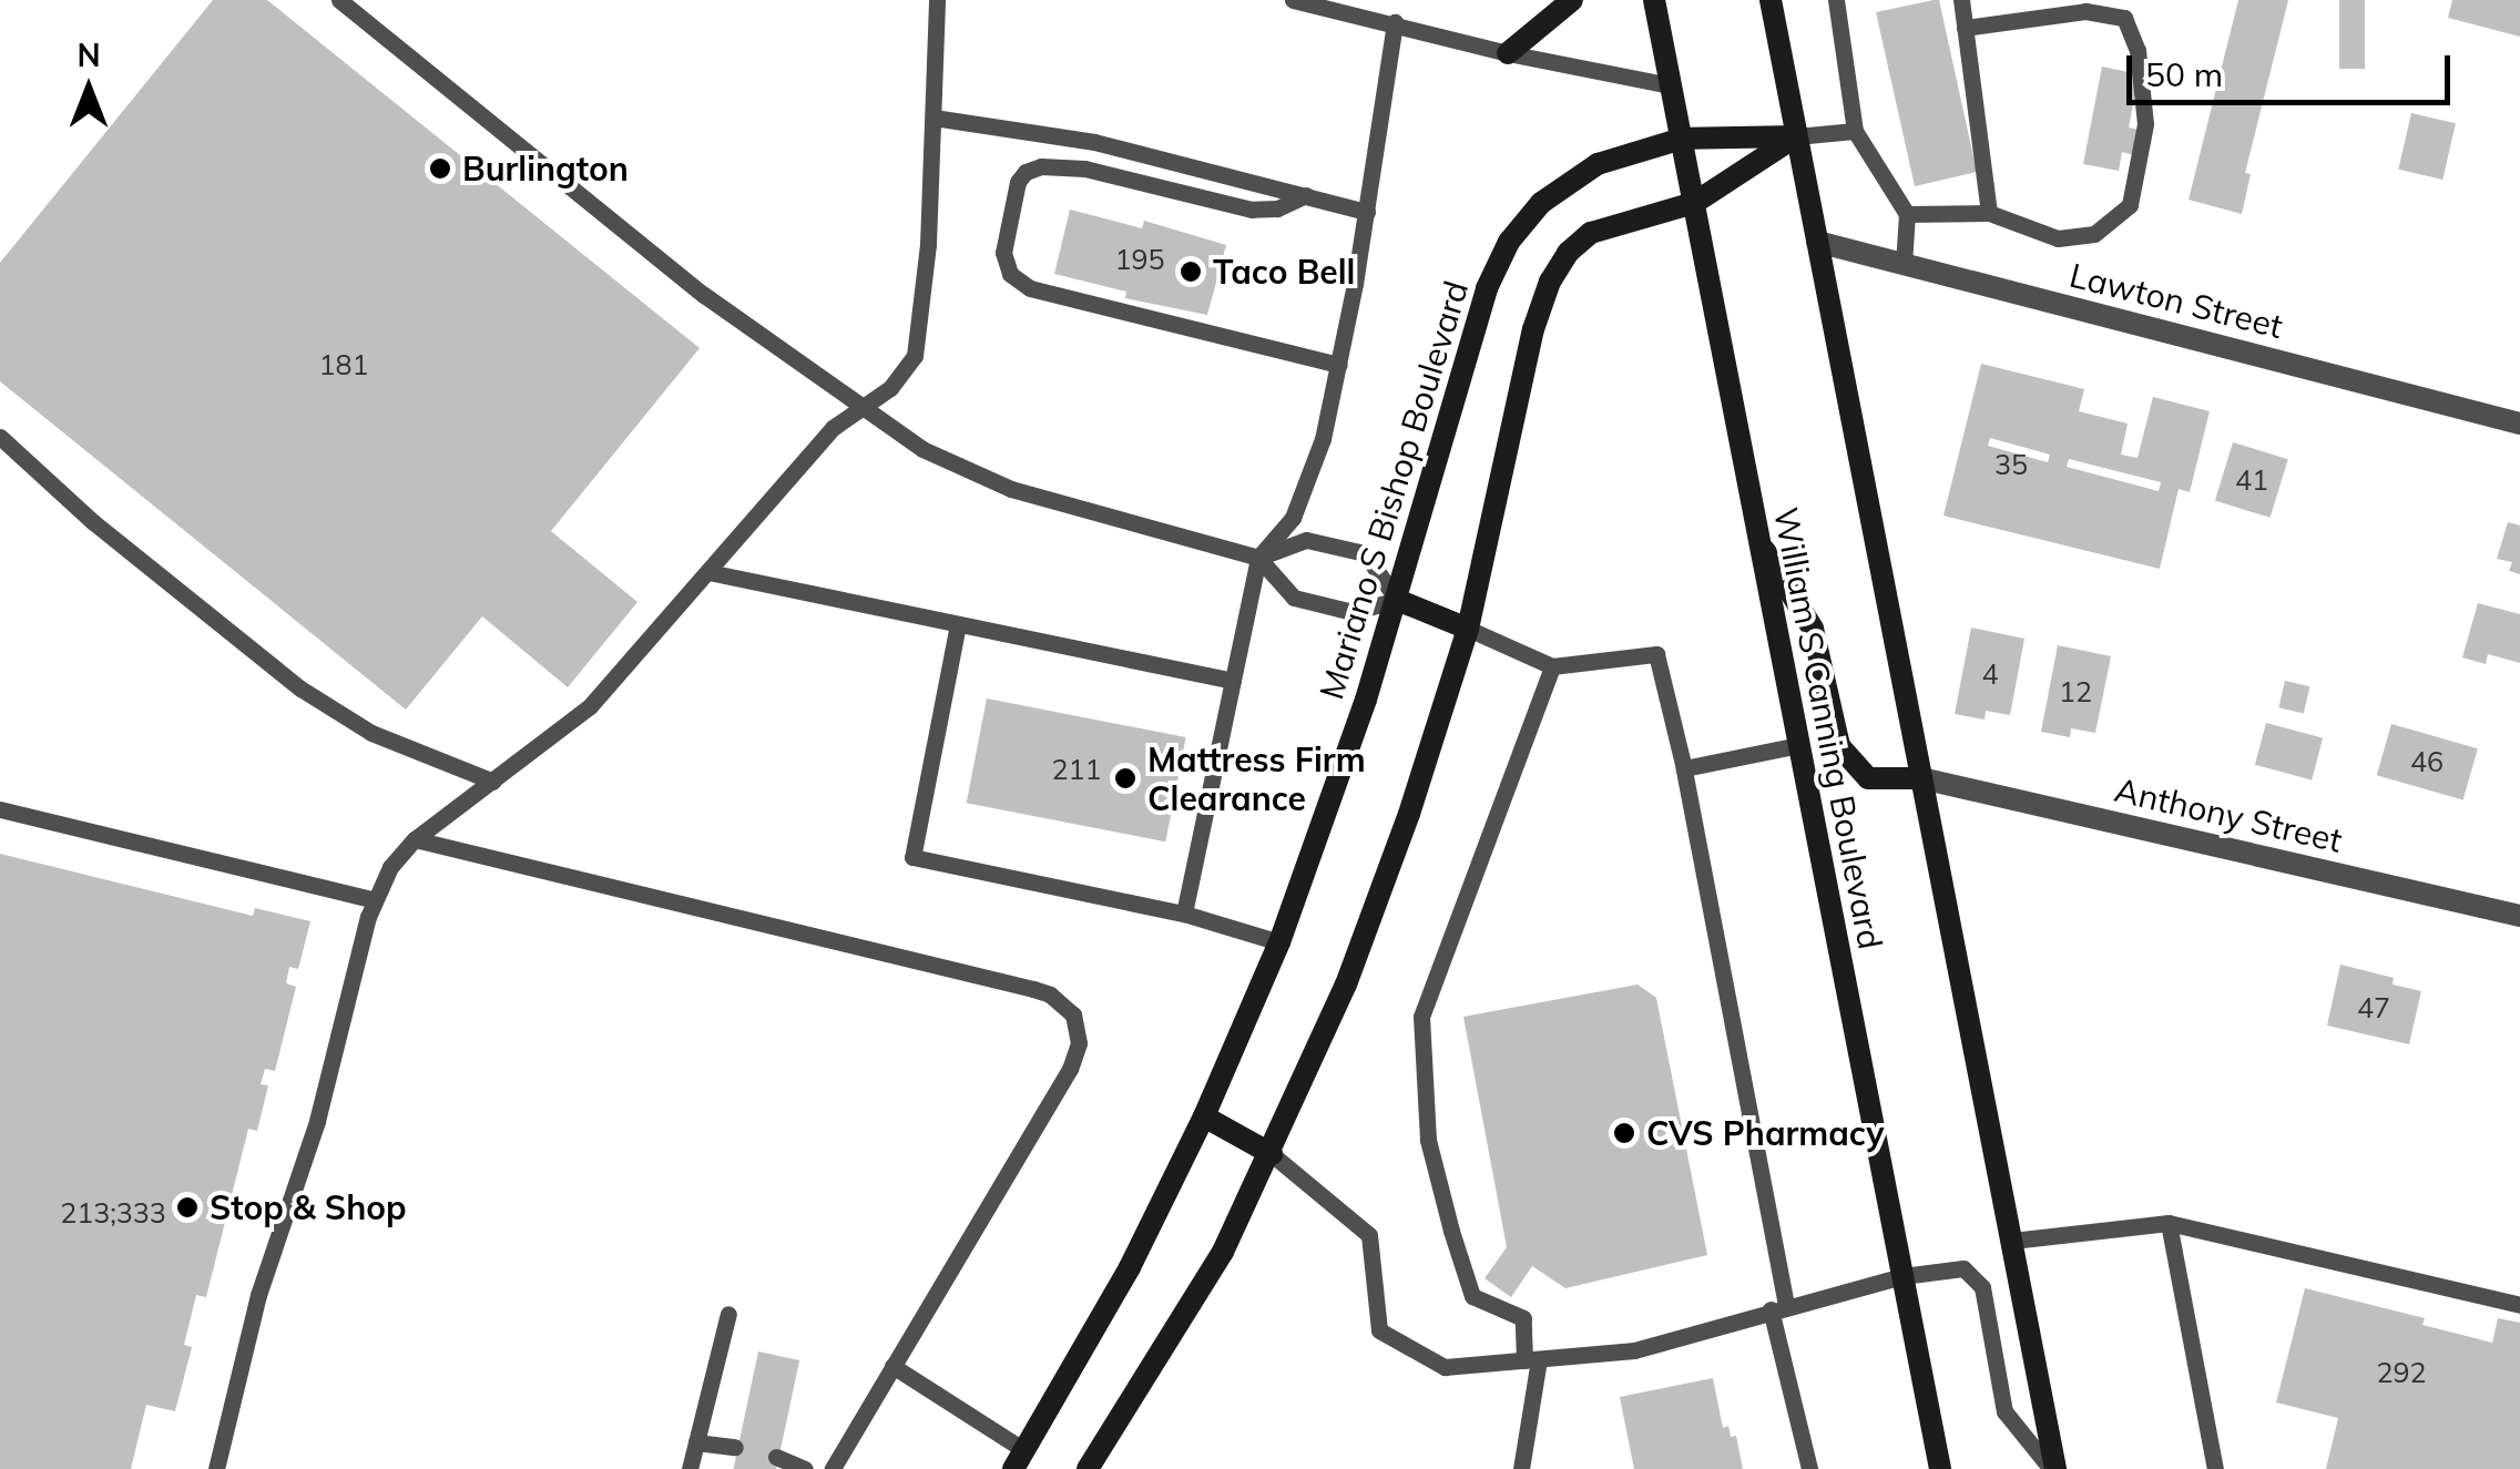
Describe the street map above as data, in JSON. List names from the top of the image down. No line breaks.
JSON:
{"streets":{"main road":["Mariano S Bishop Boulevard","William S Canning Boulevard"],"street":["Lawton Street","Anthony Street"]},"crossings":[["Mariano S Bishop Boulevard","William S Canning Boulevard"]],"places":["Burlington","Taco Bell","Mattress Firm Clearance","CVS Pharmacy","Stop & Shop"],"house_numbers":["195","181","35","41","4","12","46","211","47","213;333","292"],"scale_bar":"50 m","north":"top"}
